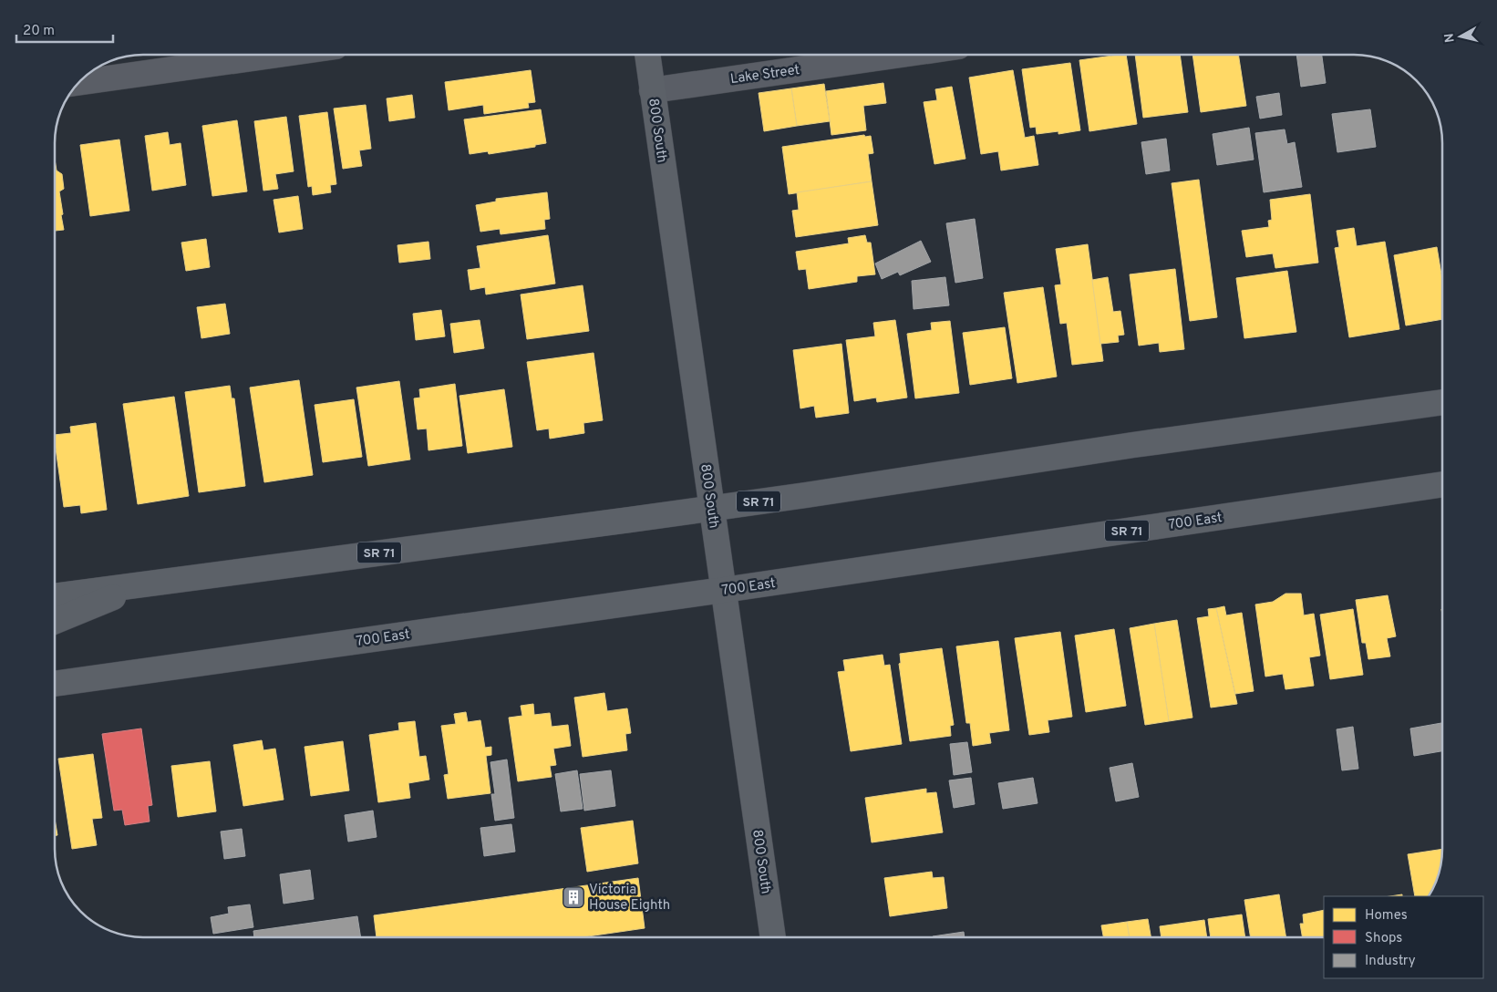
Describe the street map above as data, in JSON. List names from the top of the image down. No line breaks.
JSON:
{"streets":{"main road":["800 South","SR 71","700 East"],"street":["Lake Street"]},"crossings":[["Lake Street","800 South"],["800 South","SR 71"],["800 South","700 East"]],"places":{"building":["Victoria House Eighth"]},"legend":["Homes","Shops","Industry"],"scale_bar":"20 m","north":"left"}
